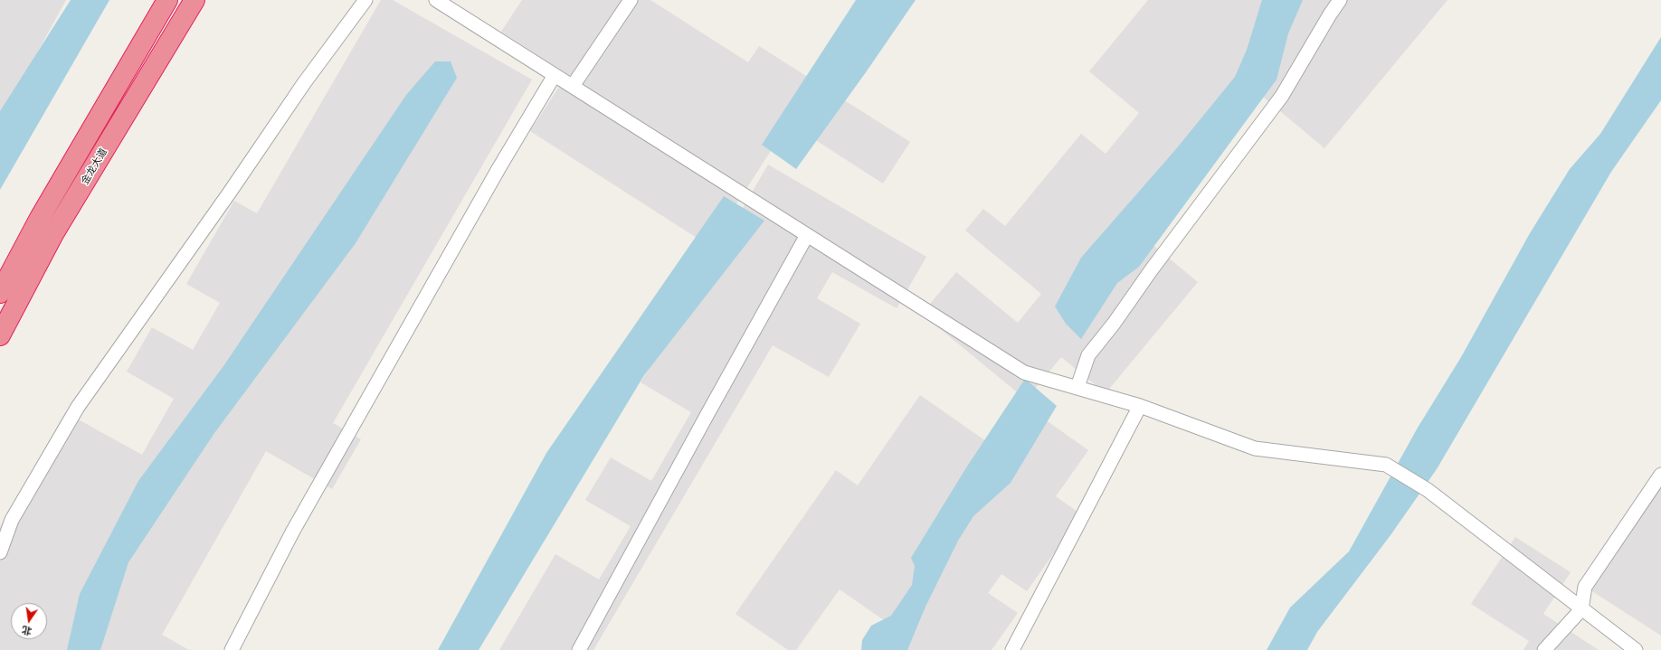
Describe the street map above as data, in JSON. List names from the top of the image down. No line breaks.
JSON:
{"streets":{"highway":["金龙大道"]},"north":"bottom"}
